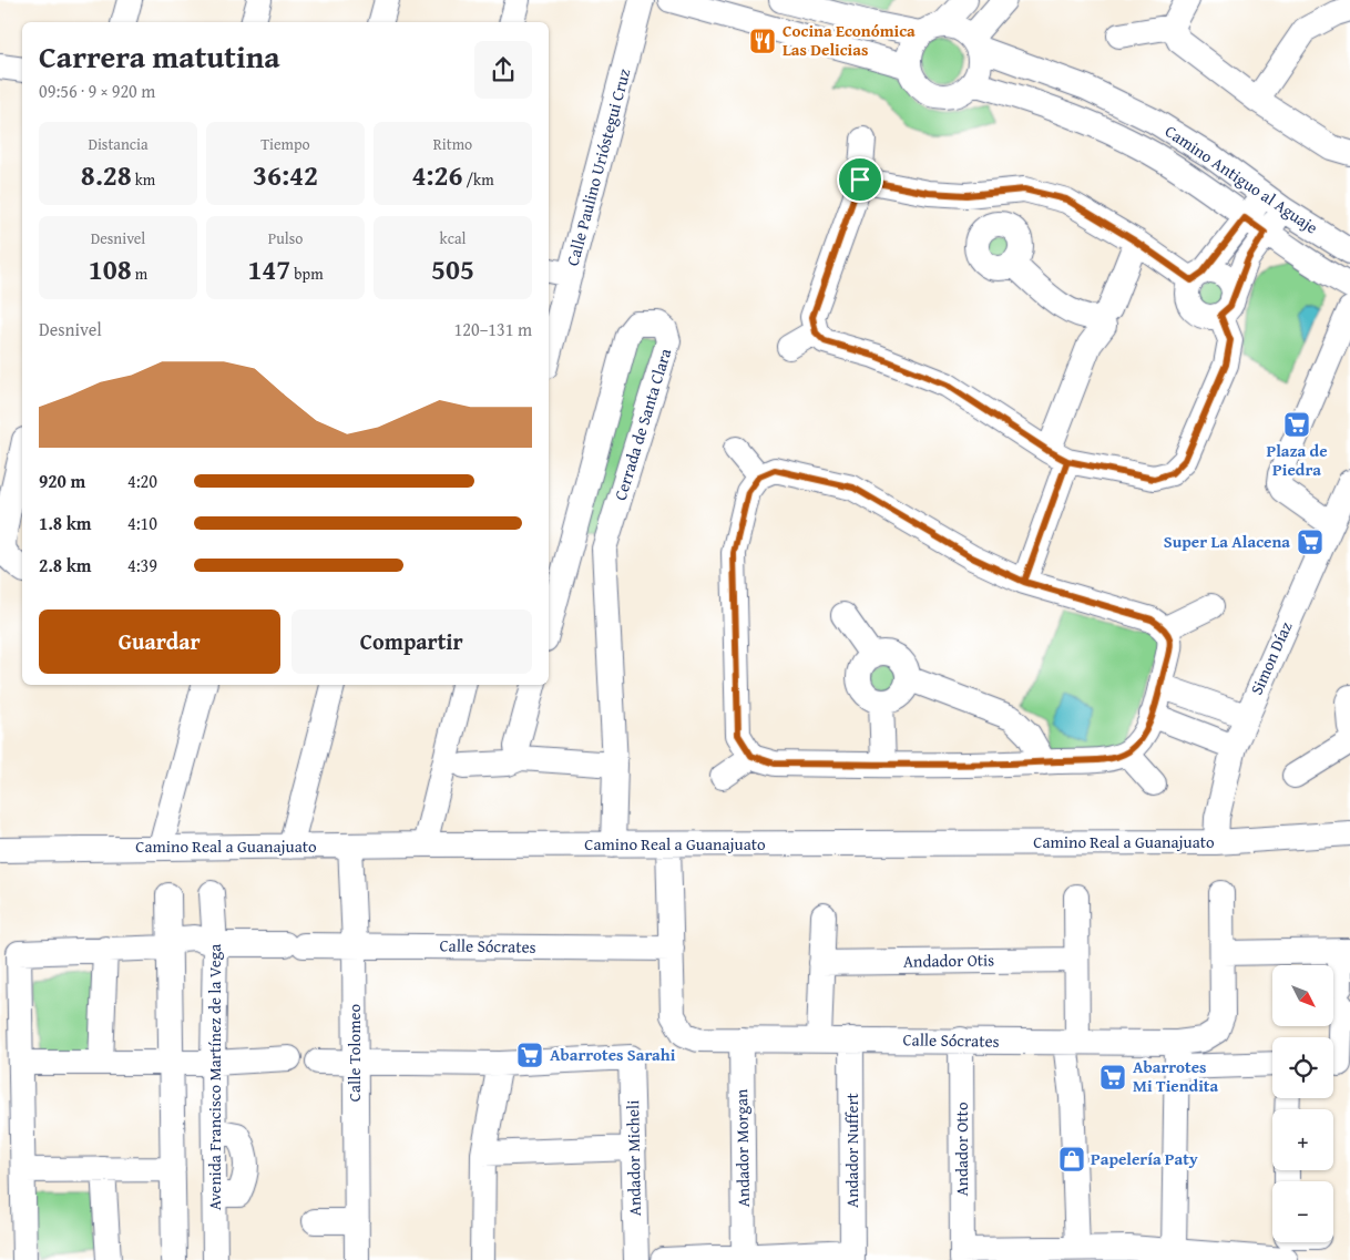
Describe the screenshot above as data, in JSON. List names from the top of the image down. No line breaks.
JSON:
{"streets":{"street":["Calle Paulino Urióstegui Cruz","Camino Antiguo al Aguaje","Cerrada de Santa Clara","Simon Díaz","Camino Real a Guanajuato","Calle Sócrates","Andador Otis","Calle Tolomeo","Avenida Francisco Martínez de la Vega","Andador Morgan","Andador Otto","Andador Nuffert","Andador Micheli"]},"crossings":[["Cerrada de Santa Clara","Camino Real a Guanajuato"],["Simon Díaz","Camino Real a Guanajuato"],["Camino Real a Guanajuato","Calle Tolomeo"],["Calle Sócrates","Calle Tolomeo"],["Calle Sócrates","Avenida Francisco Martínez de la Vega"],["Calle Sócrates","Andador Morgan"],["Calle Sócrates","Andador Otto"],["Calle Sócrates","Andador Nuffert"]],"places":{"restaurant":["Cocina Económica Las Delicias"],"supermarket":["Plaza de Piedra","Super La Alacena","Abarrotes Sarahi","Abarrotes Mi Tiendita"],"shop":["Papelería Paty"]},"north":"bottom right","page":{"heading":["Carrera matutina","09:56 · 9 × 920 m"],"stats":[["Distancia","8.28 km"],["Tiempo","36:42"],["Ritmo","4:26 /km"],["Desnivel","108 m"],["Pulso","147 bpm"],["kcal","505"]],"chart":["Desnivel","120–131 m"],"list":[{"name":"920 m","note":"4:20"},{"name":"1.8 km","note":"4:10"},{"name":"2.8 km","note":"4:39"}],"buttons":["Guardar","Compartir"],"map_buttons":["+","−"]}}
